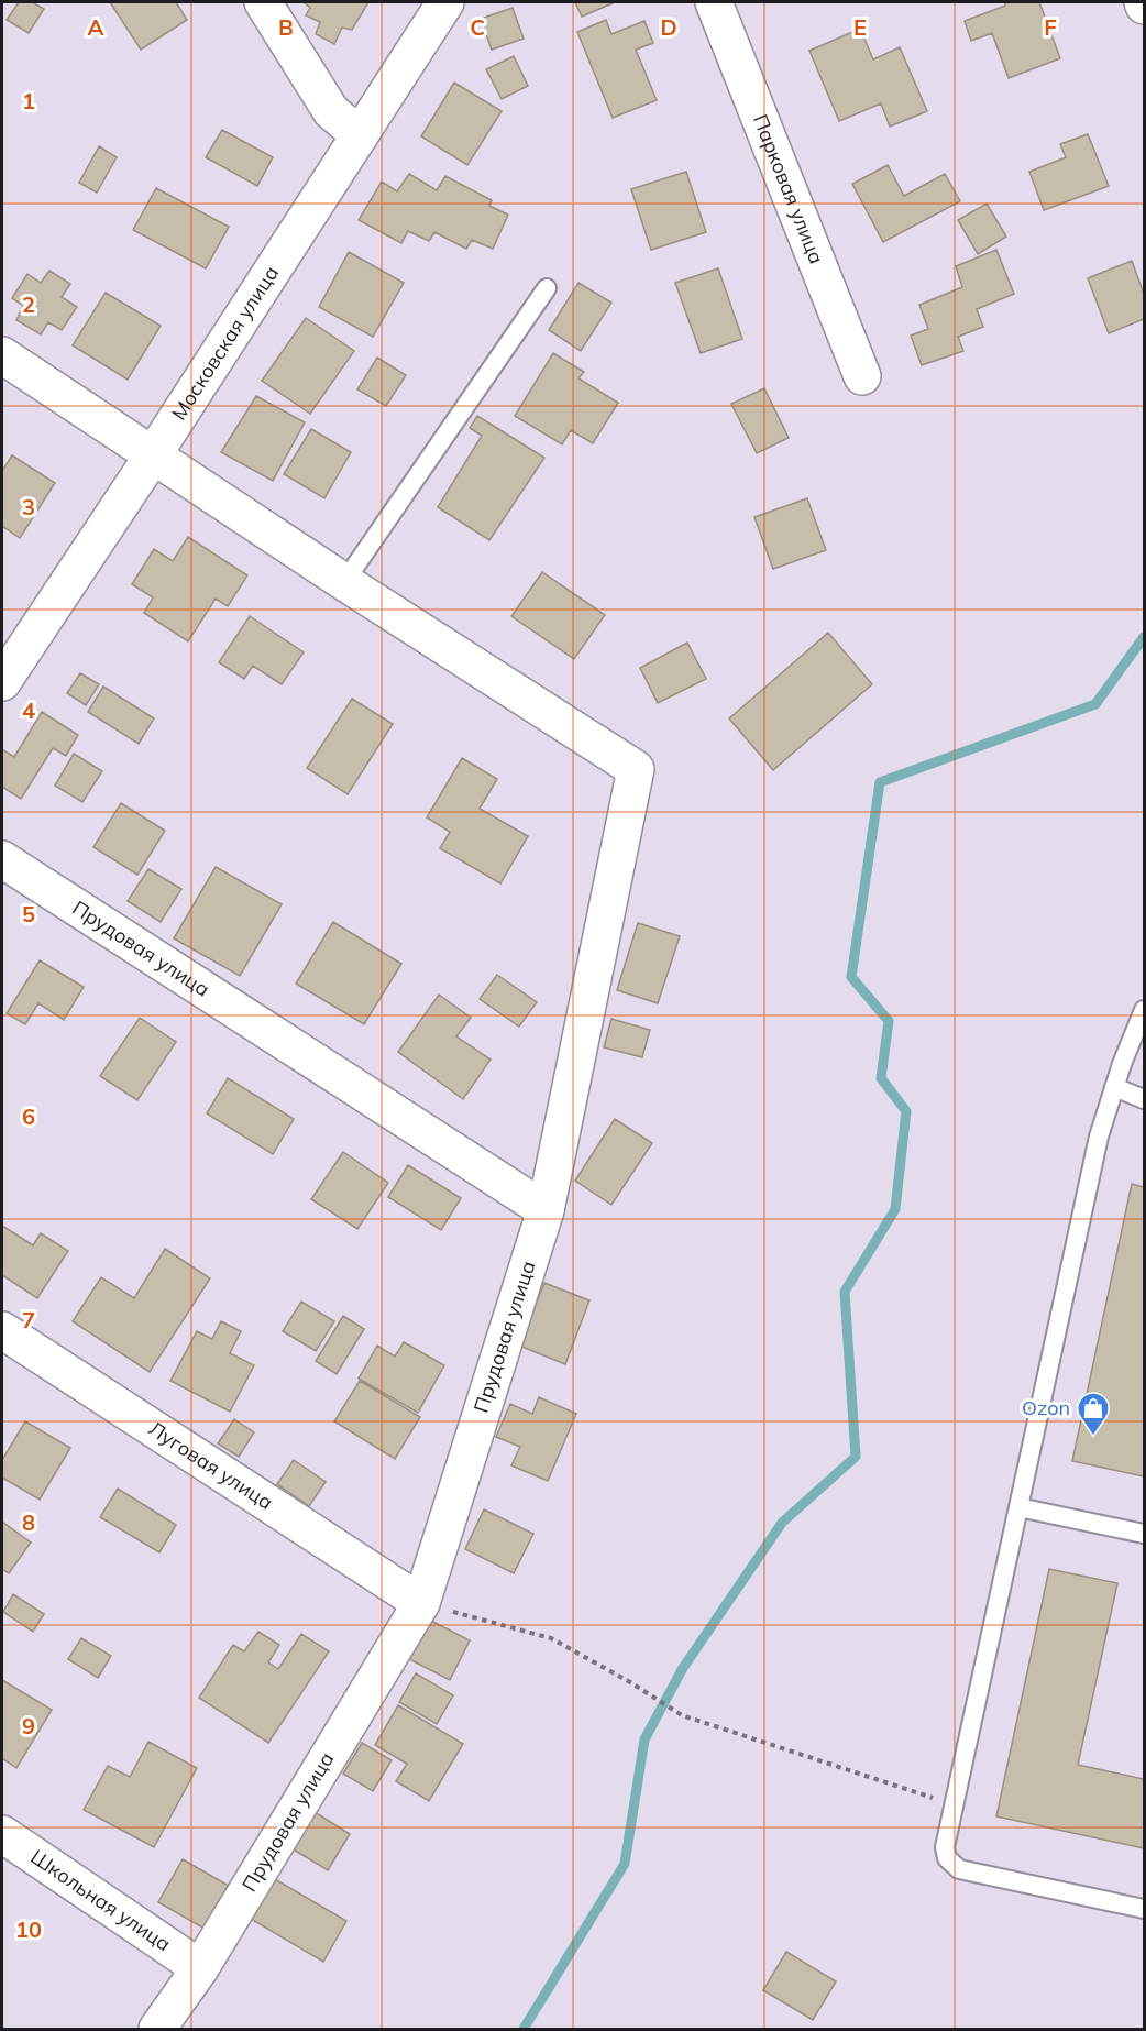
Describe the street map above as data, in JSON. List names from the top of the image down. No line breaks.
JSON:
{"streets":{"street":["Парковая улица","Московская улица","Прудовая улица","Луговая улица","Школьная улица"]},"crossings":[["Прудовая улица","Луговая улица"],["Прудовая улица","Школьная улица"]],"places":{"shop":["Ozon"]},"grid":{"columns":["A","B","C","D","E","F"],"rows":["1","2","3","4","5","6","7","8","9","10"]}}
